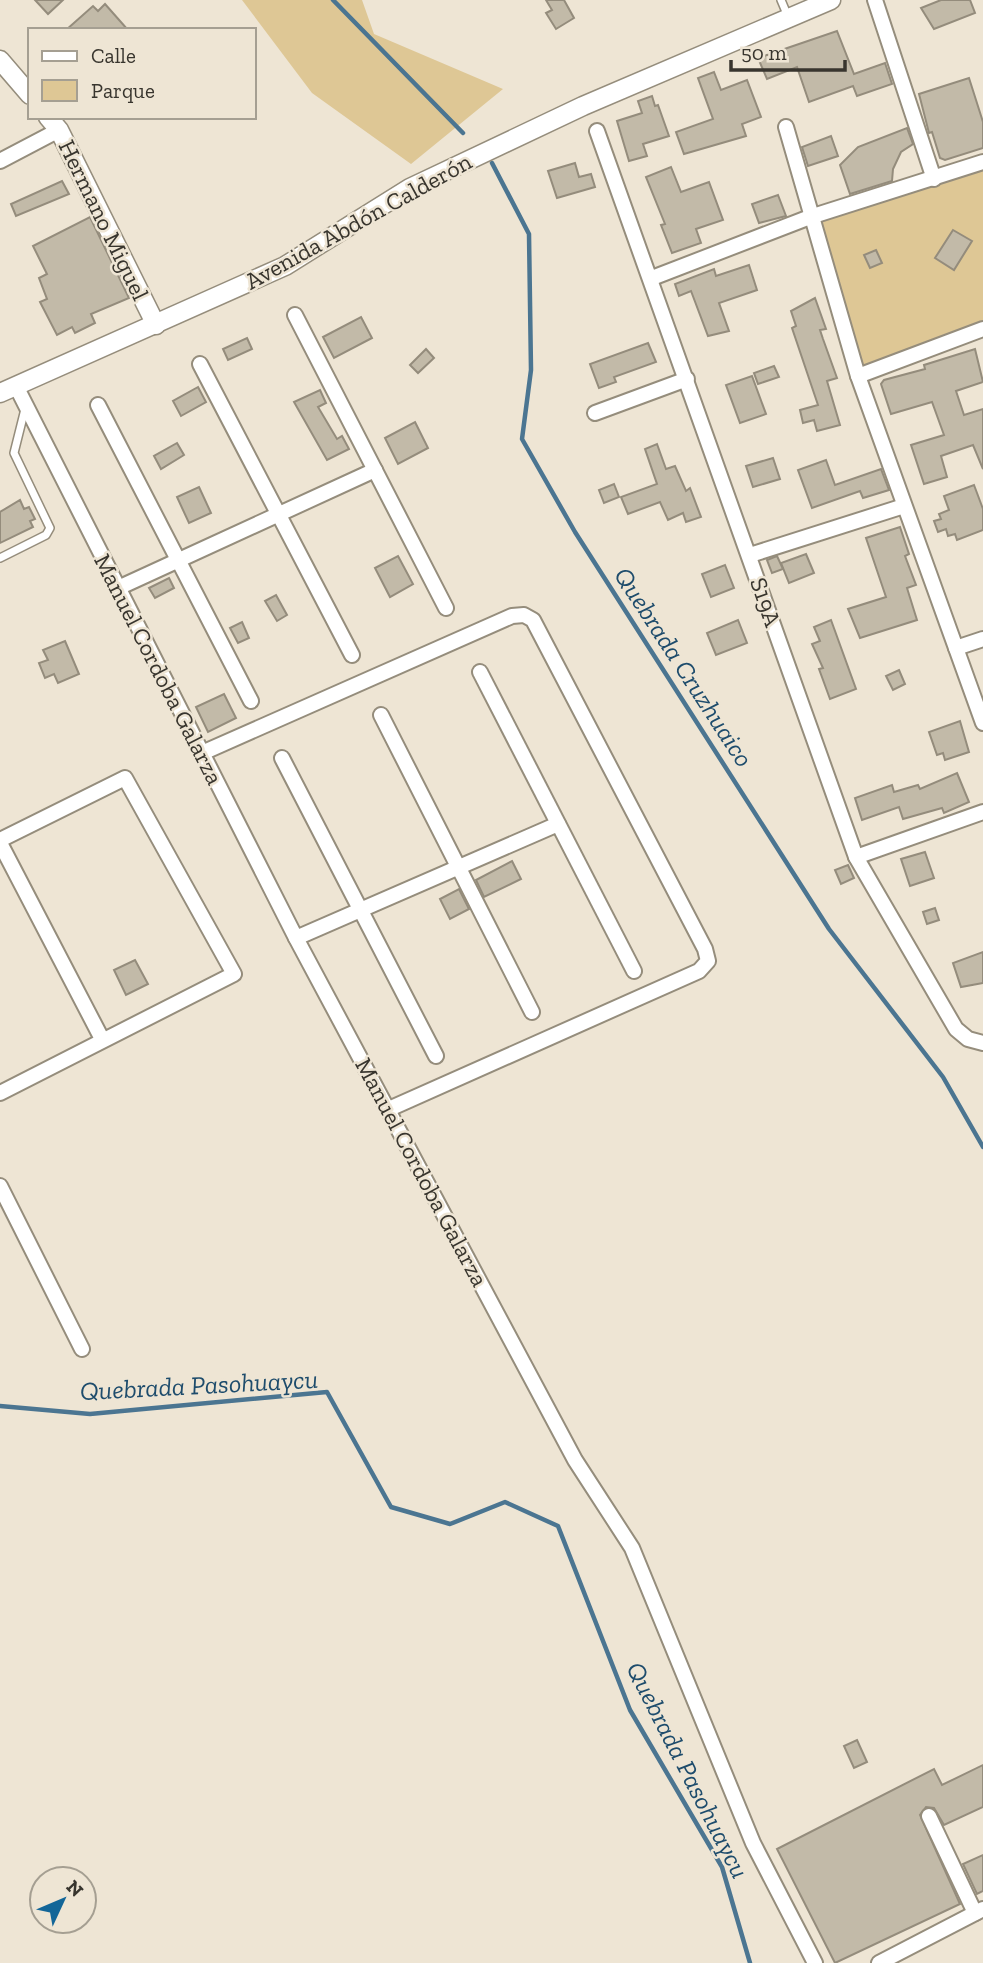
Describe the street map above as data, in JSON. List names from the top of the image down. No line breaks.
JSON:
{"streets":{"street":["Hermano Miguel","Avenida Abdón Calderón","S19A","Manuel Cordoba Galarza"]},"crossings":[["Hermano Miguel","Avenida Abdón Calderón"],["Avenida Abdón Calderón","Manuel Cordoba Galarza"]],"water":["Quebrada Cruzhuaico","Quebrada Pasohuaycu"],"legend":["Calle","Parque"],"scale_bar":"50 m","north":"top right"}
